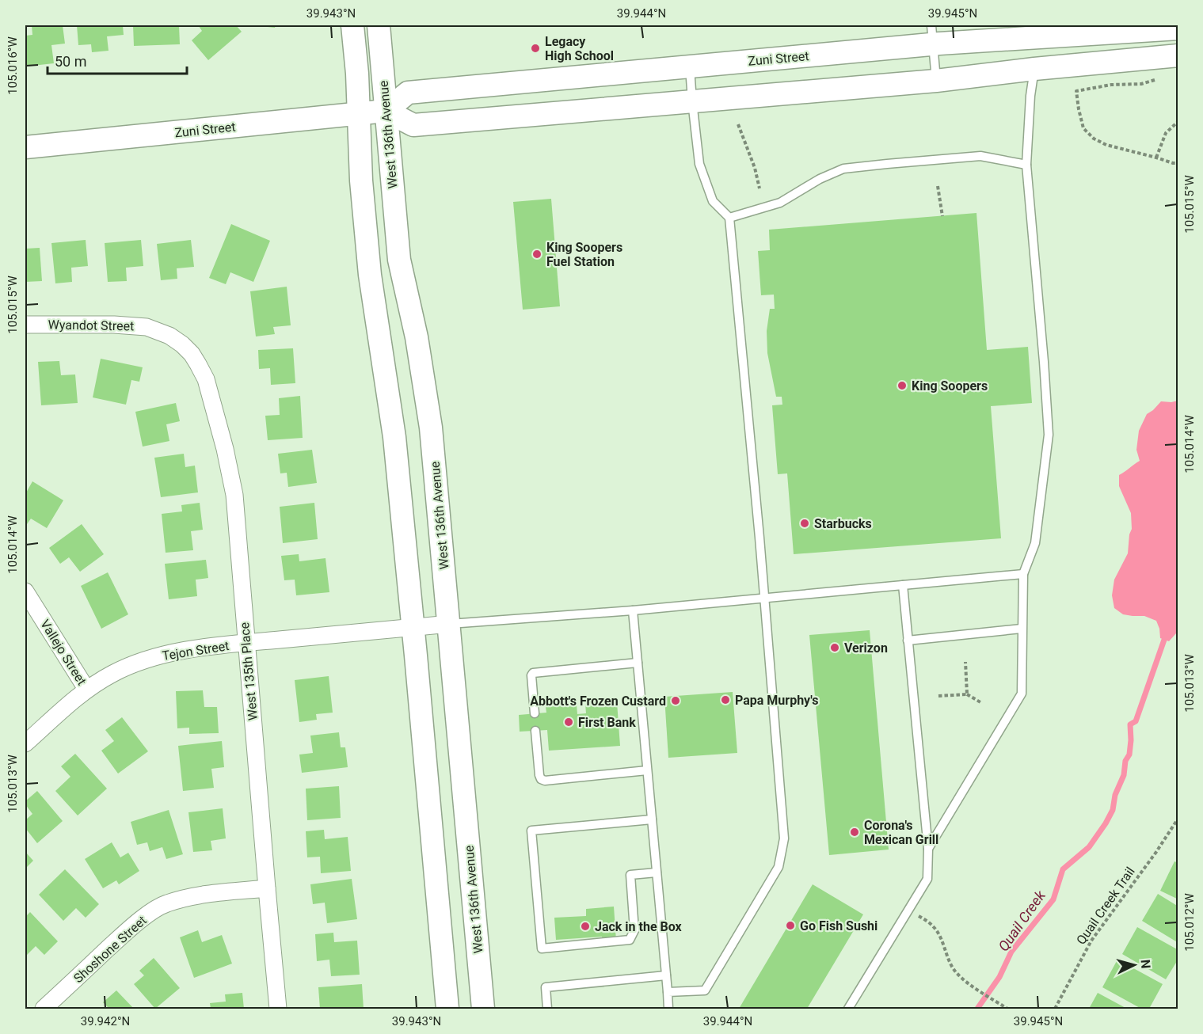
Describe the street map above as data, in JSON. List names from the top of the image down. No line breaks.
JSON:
{"streets":{"main road":["Zuni Street","West 136th Avenue"],"street":["Wyandot Street","Tejon Street","Vallejo Street","West 135th Place","Shoshone Street"],"path":["Quail Creek Trail"]},"crossings":[["Zuni Street","West 136th Avenue"],["West 136th Avenue","Tejon Street"],["Wyandot Street","West 135th Place"],["Tejon Street","Vallejo Street"],["Tejon Street","West 135th Place"],["West 135th Place","Shoshone Street"]],"water":["Quail Creek"],"places":["Legacy High School","King Soopers Fuel Station","King Soopers","Starbucks","Verizon","Papa Murphy's","Abbott's Frozen Custard","First Bank","Corona's Mexican Grill","Go Fish Sushi","Jack in the Box"],"scale_bar":"50 m","north":"right","coordinates":["39.943°N","39.944°N","39.945°N","105.016°W","105.015°W","105.014°W","105.013°W","105.012°W","39.942°N"]}
